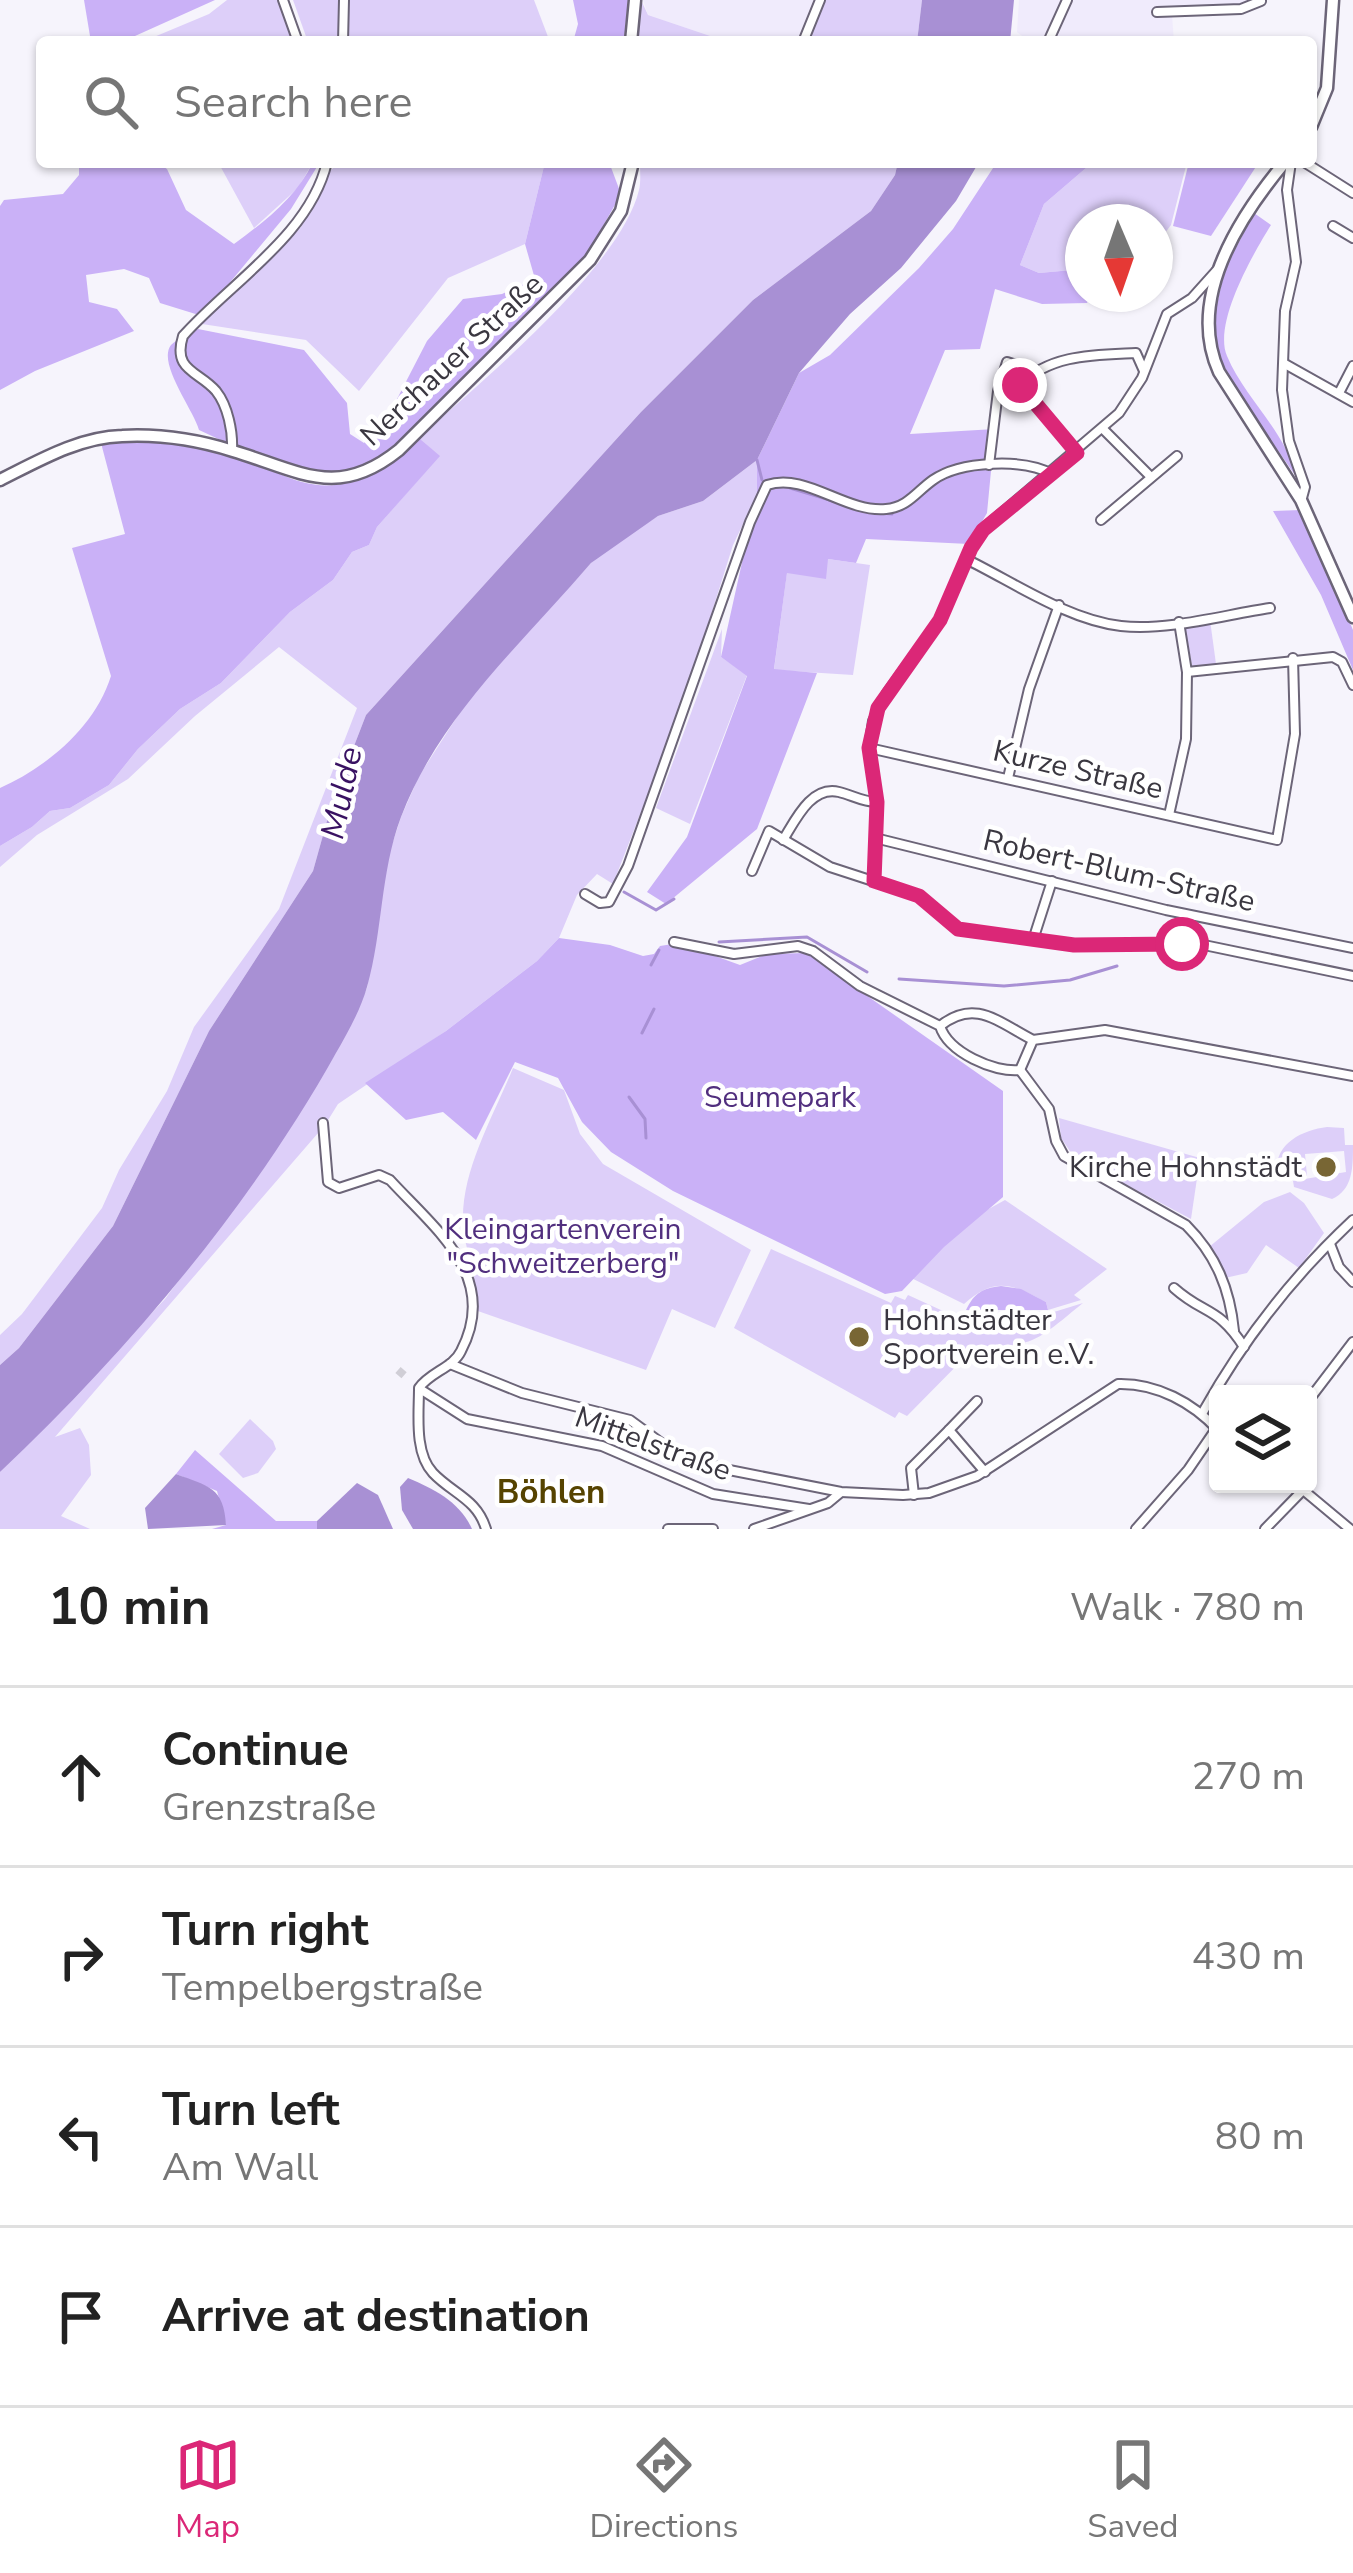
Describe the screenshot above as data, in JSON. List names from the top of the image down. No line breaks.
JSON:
{"streets":{"main road":["Nerchauer Straße"],"street":["Kurze Straße","Robert-Blum-Straße","Mittelstraße"]},"districts":["Böhlen"],"water":["Mulde"],"parks":["Seumepark","Kleingartenverein \"Schweitzerberg\""],"places":["Kirche Hohnstädt","Hohnstädter Sportverein e.V."],"north":"bottom","page":{"search":"Search here","heading":["10 min","Walk · 780 m"],"list":[["Continue","Grenzstraße","270 m"],["Turn right","Tempelbergstraße","430 m"],["Turn left","Am Wall","80 m"],"Arrive at destination"],"nav":["Map","Directions","Saved"]}}
